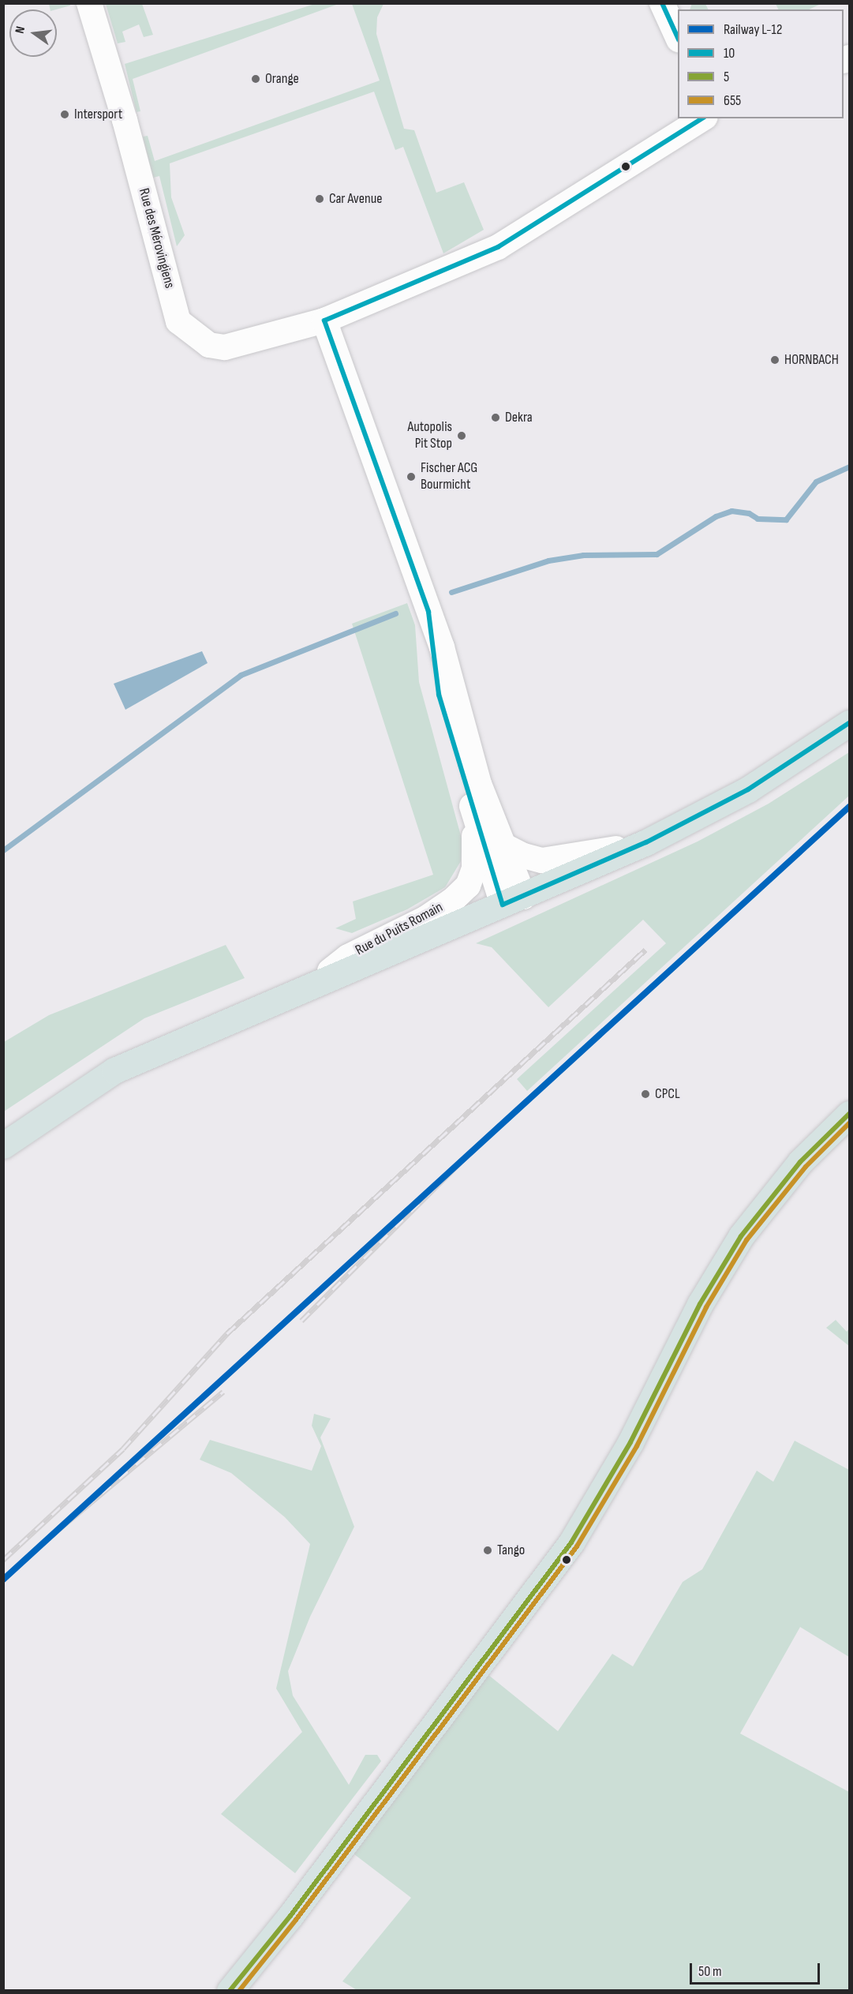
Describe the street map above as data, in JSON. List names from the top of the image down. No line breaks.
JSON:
{"streets":{"street":["Rue des Mérovingiens","Rue du Puits Romain"]},"crossings":[["Rue des Mérovingiens","Rue du Puits Romain"]],"places":["Orange","Intersport","Car Avenue","HORNBACH","Dekra","Autopolis Pit Stop","Fischer ACG Bourmicht","CPCL","Tango"],"lines":["transit line 10","rail line L-12","transit line 5","transit line 655"],"legend":["Railway L-12","10","5","655"],"scale_bar":"50 m","north":"left"}
